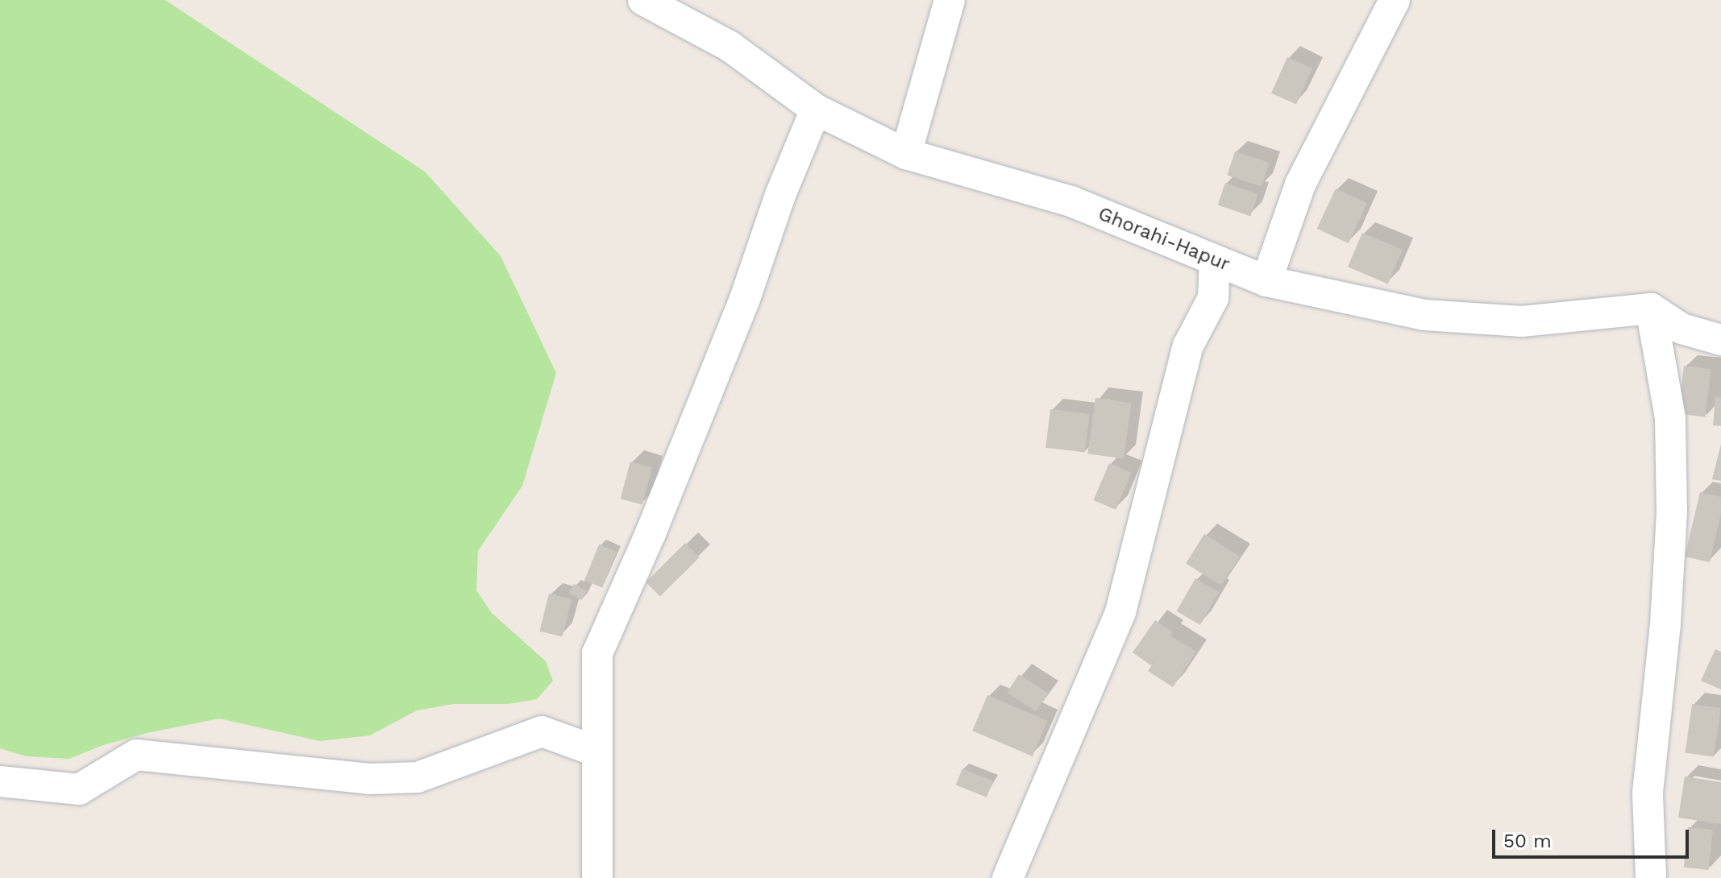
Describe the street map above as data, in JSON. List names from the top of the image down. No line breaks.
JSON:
{"streets":{"street":["Ghorahi-Hapur"]},"scale_bar":"50 m"}
